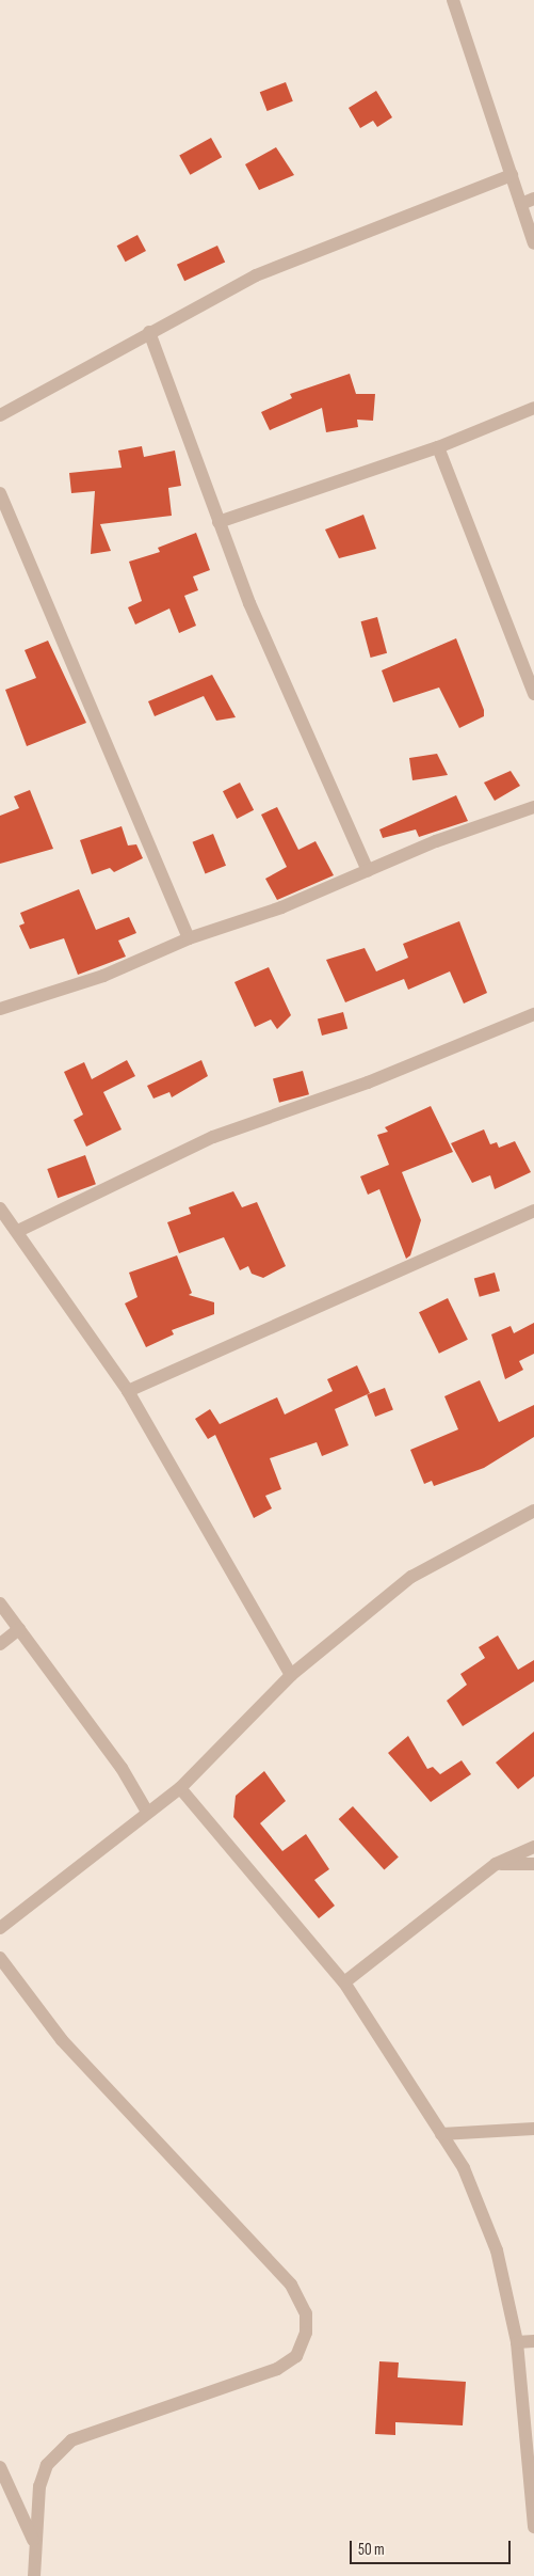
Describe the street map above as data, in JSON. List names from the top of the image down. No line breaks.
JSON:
{"scale_bar":"50 m"}
